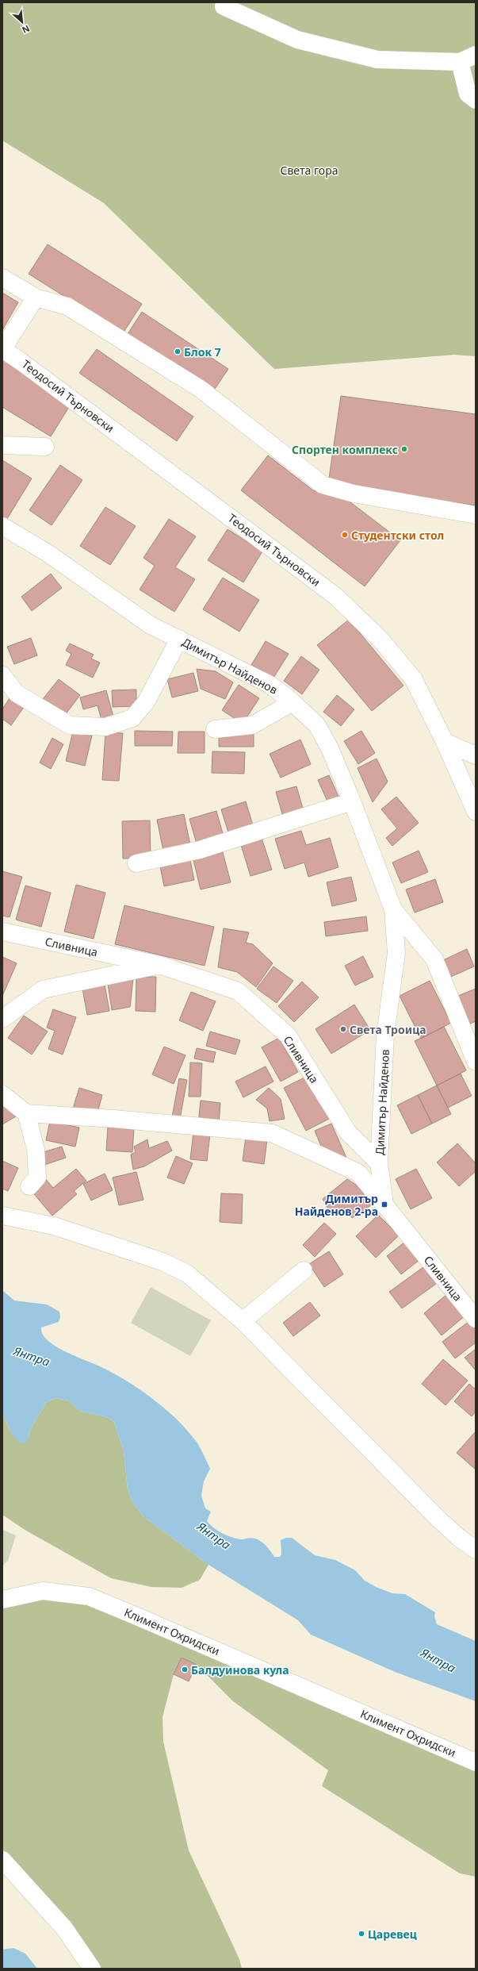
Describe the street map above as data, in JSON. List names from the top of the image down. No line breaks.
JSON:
{"streets":{"street":["Теодосий Търновски","Димитър Найденов","Сливница","Климент Охридски"]},"crossings":[["Димитър Найденов","Сливница"]],"water":["Янтра"],"parks":["Света гора"],"places":{"other":["Блок 7","Спортен комплекс","Студентски стол","Света Троица","Балдуинова кула","Царевец"],"transit":["Димитър Найденов 2-ра"]},"north":"bottom right"}
